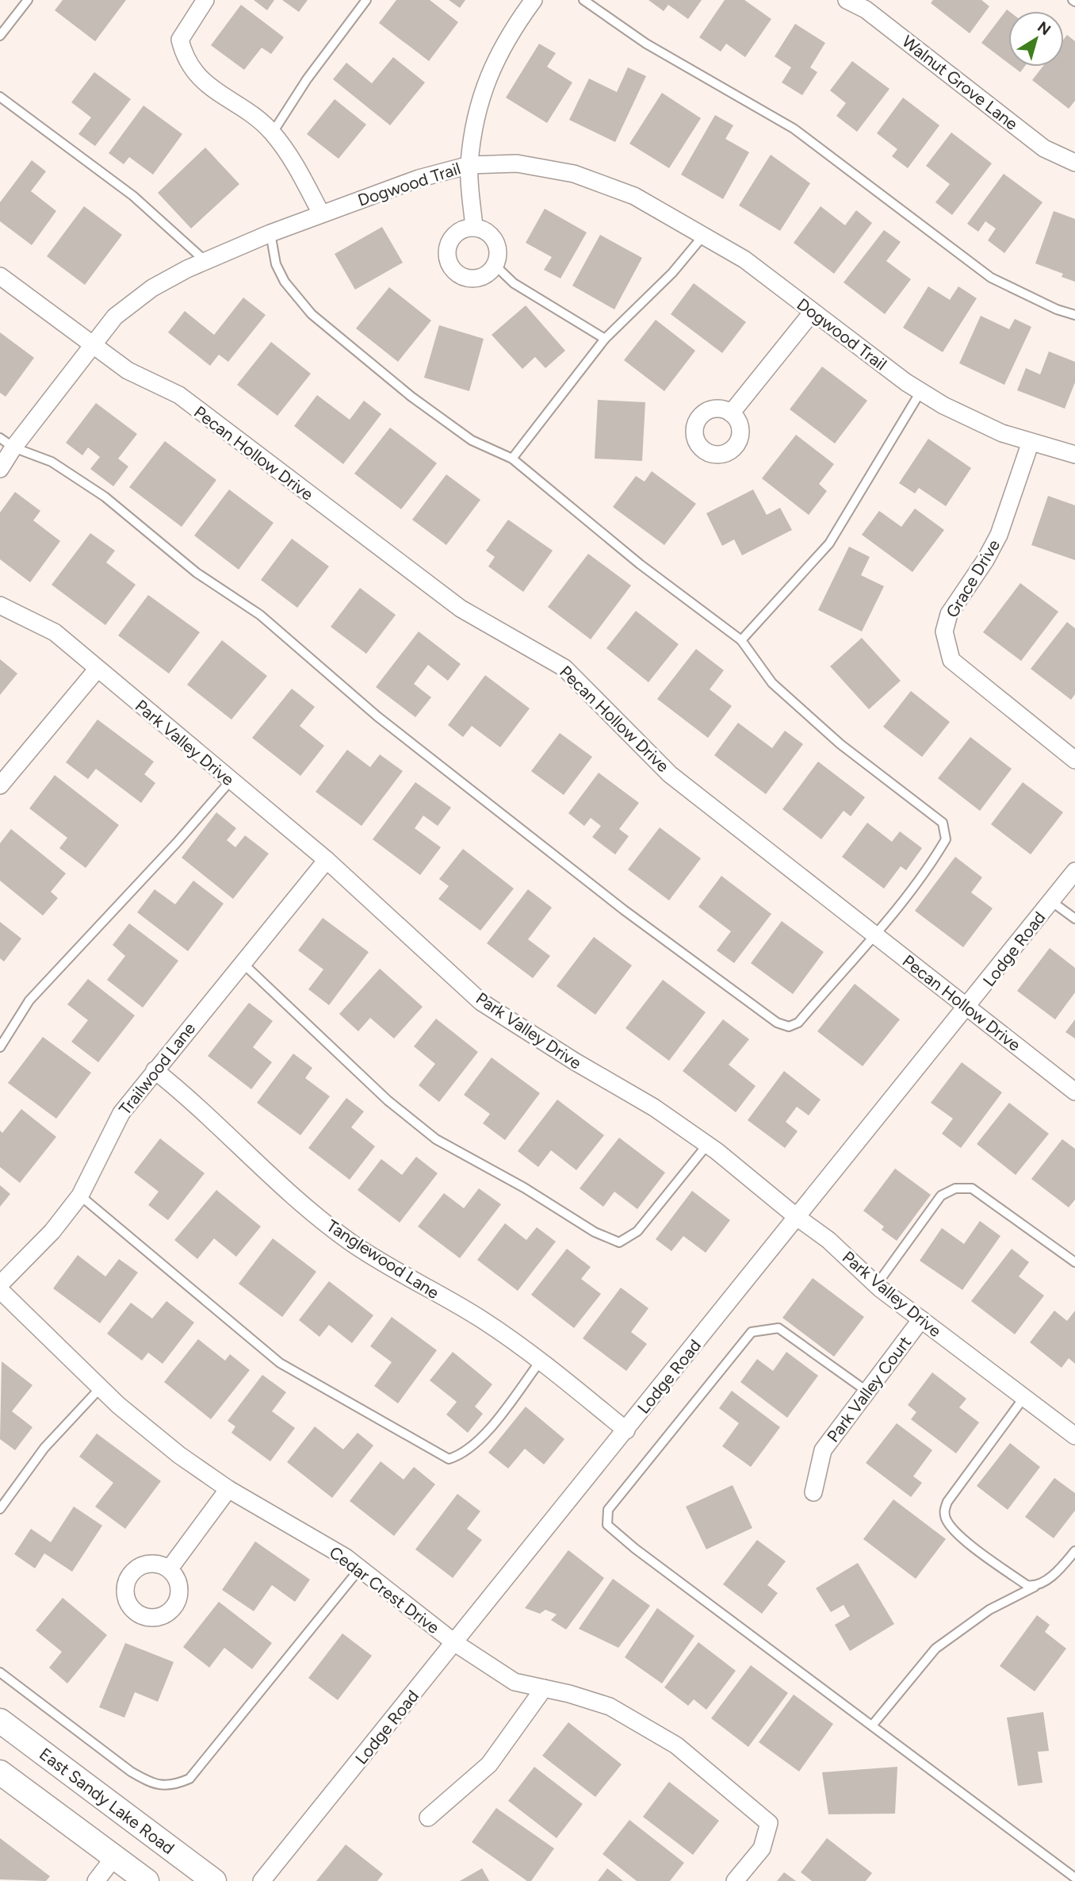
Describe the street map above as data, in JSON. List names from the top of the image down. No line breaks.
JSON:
{"streets":{"main road":["East Sandy Lake Road"],"street":["Walnut Grove Lane","Dogwood Trail","Pecan Hollow Drive","Grace Drive","Park Valley Drive","Lodge Road","Trailwood Lane","Tanglewood Lane","Park Valley Court","Cedar Crest Drive"]},"crossings":[["Dogwood Trail","Pecan Hollow Drive"],["Dogwood Trail","Grace Drive"],["Pecan Hollow Drive","Lodge Road"],["Park Valley Drive","Lodge Road"],["Park Valley Drive","Trailwood Lane"],["Park Valley Drive","Park Valley Court"],["Lodge Road","Tanglewood Lane"],["Lodge Road","Cedar Crest Drive"],["Trailwood Lane","Tanglewood Lane"]],"north":"top right"}
